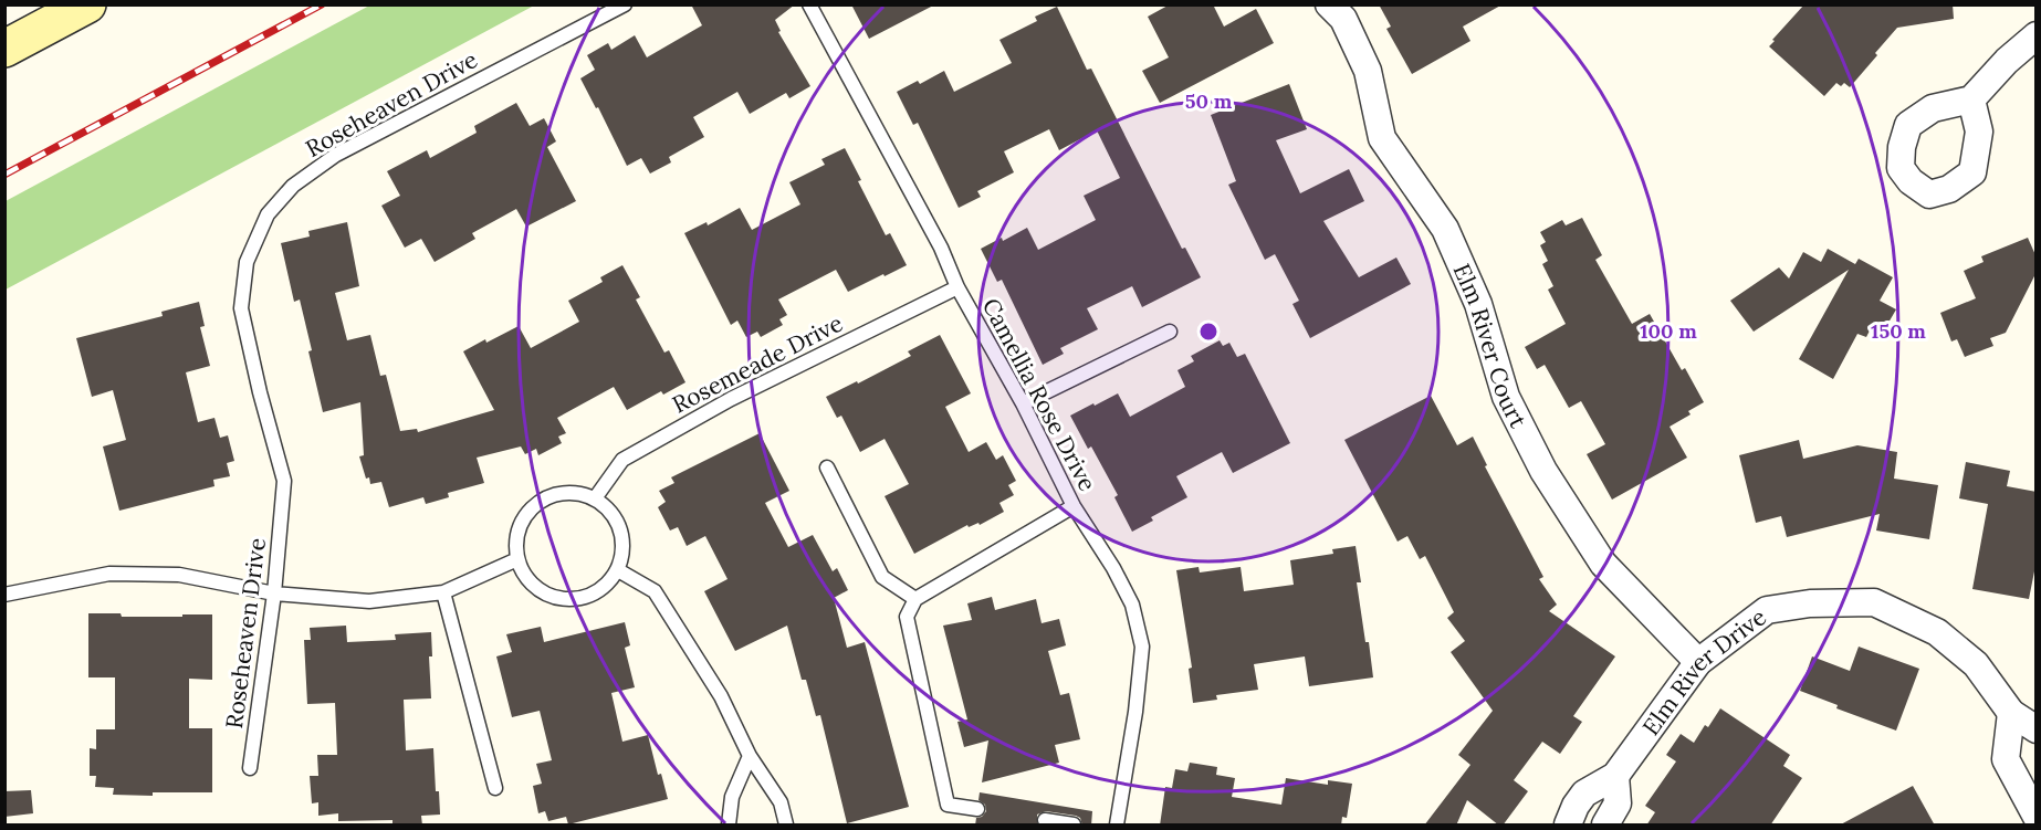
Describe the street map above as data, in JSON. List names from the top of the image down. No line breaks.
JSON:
{"streets":{"street":["Elm River Court","Elm River Drive"],"lane":["Roseheaven Drive","Rosemeade Drive","Camellia Rose Drive"]},"crossings":[["Elm River Court","Elm River Drive"],["Rosemeade Drive","Camellia Rose Drive"]],"rings":["50 m","100 m","150 m"]}
